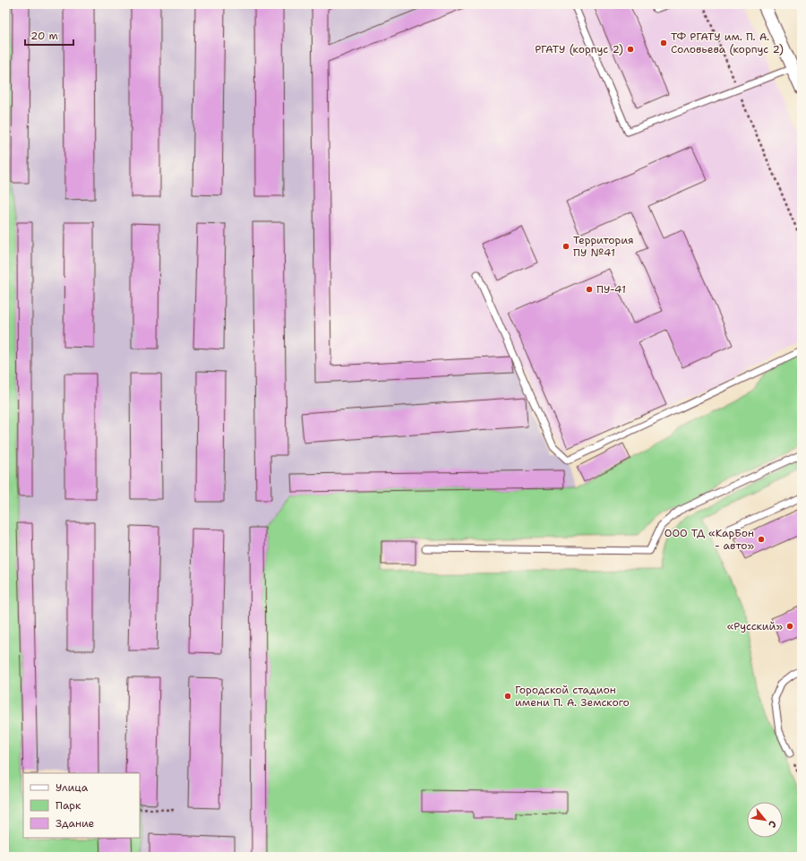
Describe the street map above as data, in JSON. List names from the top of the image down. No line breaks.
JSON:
{"places":["ТФ РГАТУ им. П. А. Соловьева (корпус 2)","РГАТУ (корпус 2)","Территория ПУ №41","ПУ-41","ООО ТД «КарБон - авто»","«Русский»","Городской стадион имени П. А. Земского"],"legend":["Улица","Парк","Здание"],"scale_bar":"20 m","north":"bottom right"}
